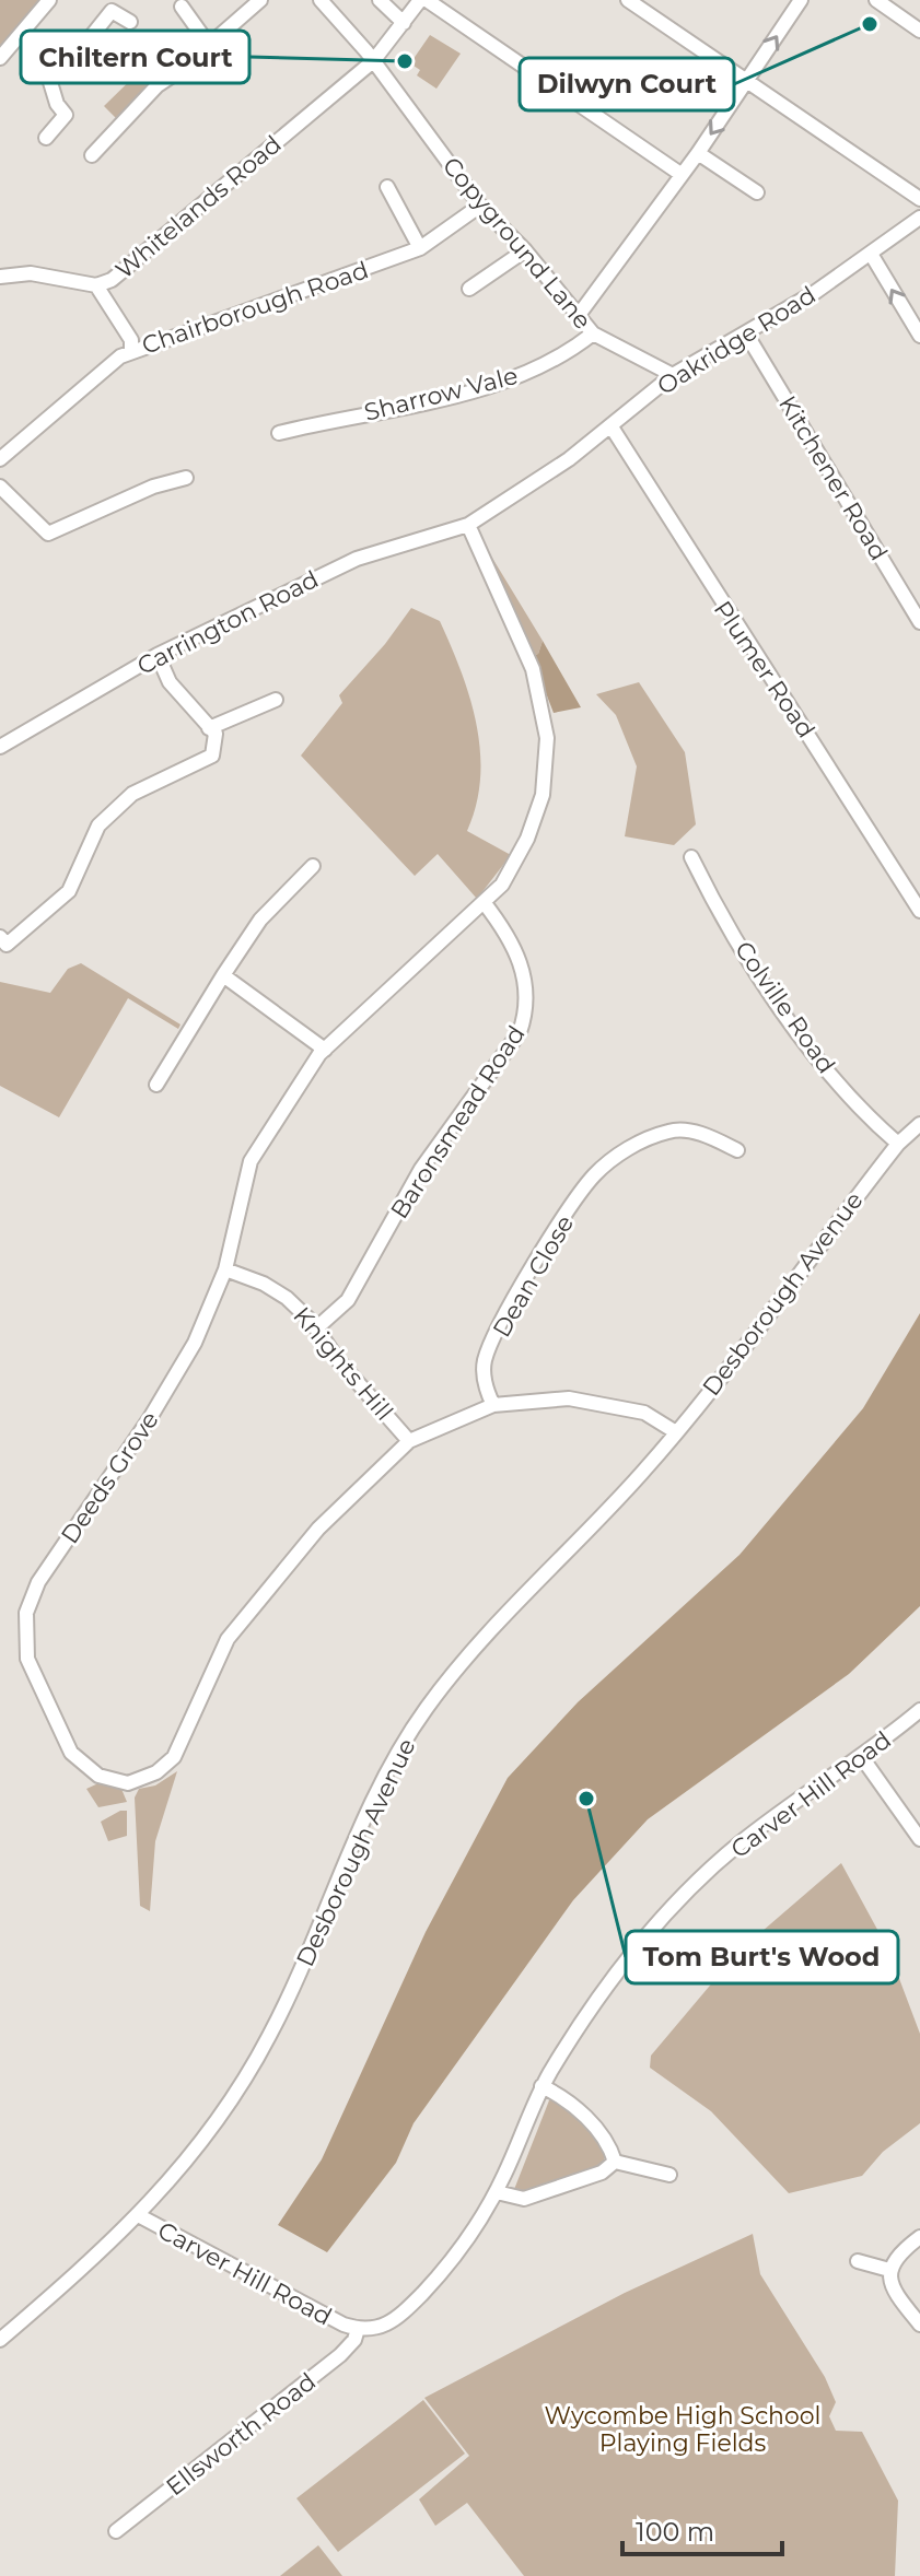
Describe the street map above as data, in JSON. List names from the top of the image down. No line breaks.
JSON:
{"streets":{"street":["Whitelands Road","Copyground Lane","Chairborough Road","Oakridge Road","Sharrow Vale","Kitchener Road","Carrington Road","Plumer Road","Colville Road","Baronsmead Road","Dean Close","Desborough Avenue","Knights Hill","Deeds Grove","Carver Hill Road","Ellsworth Road"]},"crossings":[["Whitelands Road","Copyground Lane"],["Copyground Lane","Chairborough Road"],["Copyground Lane","Oakridge Road"],["Copyground Lane","Sharrow Vale"],["Oakridge Road","Kitchener Road"],["Oakridge Road","Carrington Road"],["Oakridge Road","Plumer Road"],["Oakridge Road","Deeds Grove"],["Carrington Road","Deeds Grove"],["Colville Road","Desborough Avenue"],["Baronsmead Road","Knights Hill"],["Baronsmead Road","Deeds Grove"],["Dean Close","Deeds Grove"],["Desborough Avenue","Deeds Grove"],["Desborough Avenue","Carver Hill Road"],["Knights Hill","Deeds Grove"],["Carver Hill Road","Ellsworth Road"]],"parks":["Wycombe High School Playing Fields"],"places":["Dilwyn Court","Chiltern Court","Tom Burt's Wood"],"scale_bar":"100 m"}
